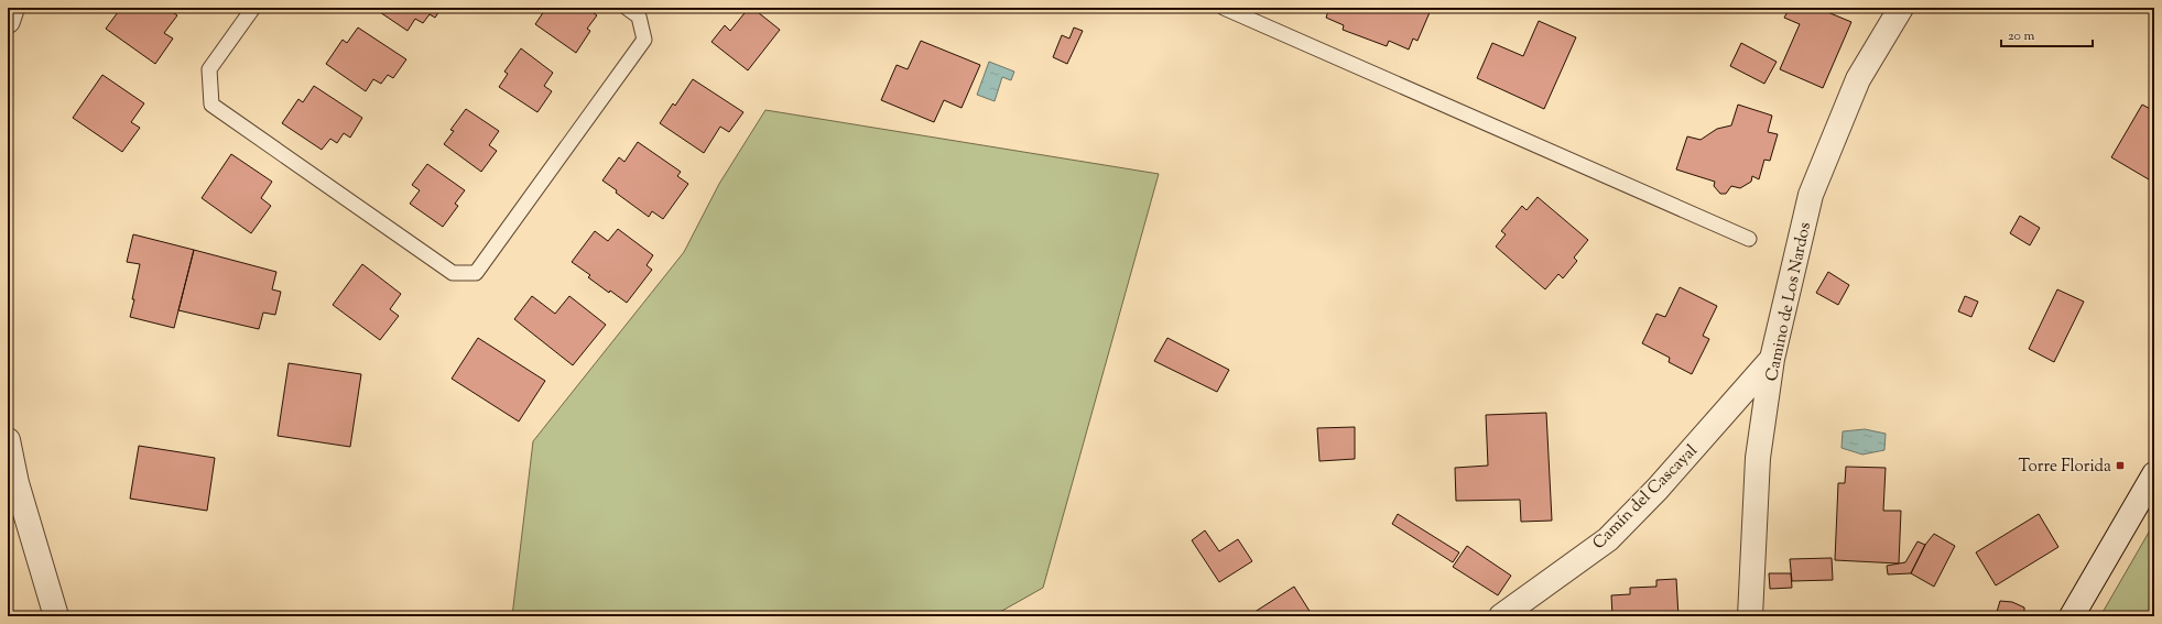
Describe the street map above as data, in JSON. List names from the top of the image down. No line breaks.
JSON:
{"streets":{"street":["Camino de Los Nardos","Camín del Cascayal"]},"crossings":[["Camino de Los Nardos","Camín del Cascayal"]],"places":{"transit":["Torre Florida"]},"scale_bar":"20 m"}
